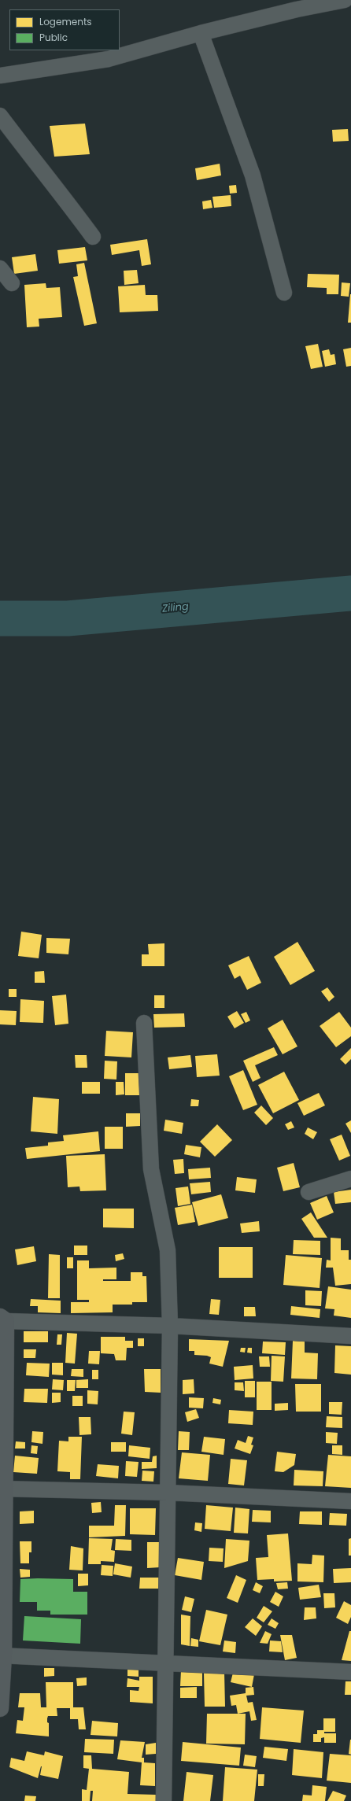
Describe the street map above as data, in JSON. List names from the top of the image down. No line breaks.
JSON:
{"water":["Ziling"],"legend":["Logements","Public"]}
